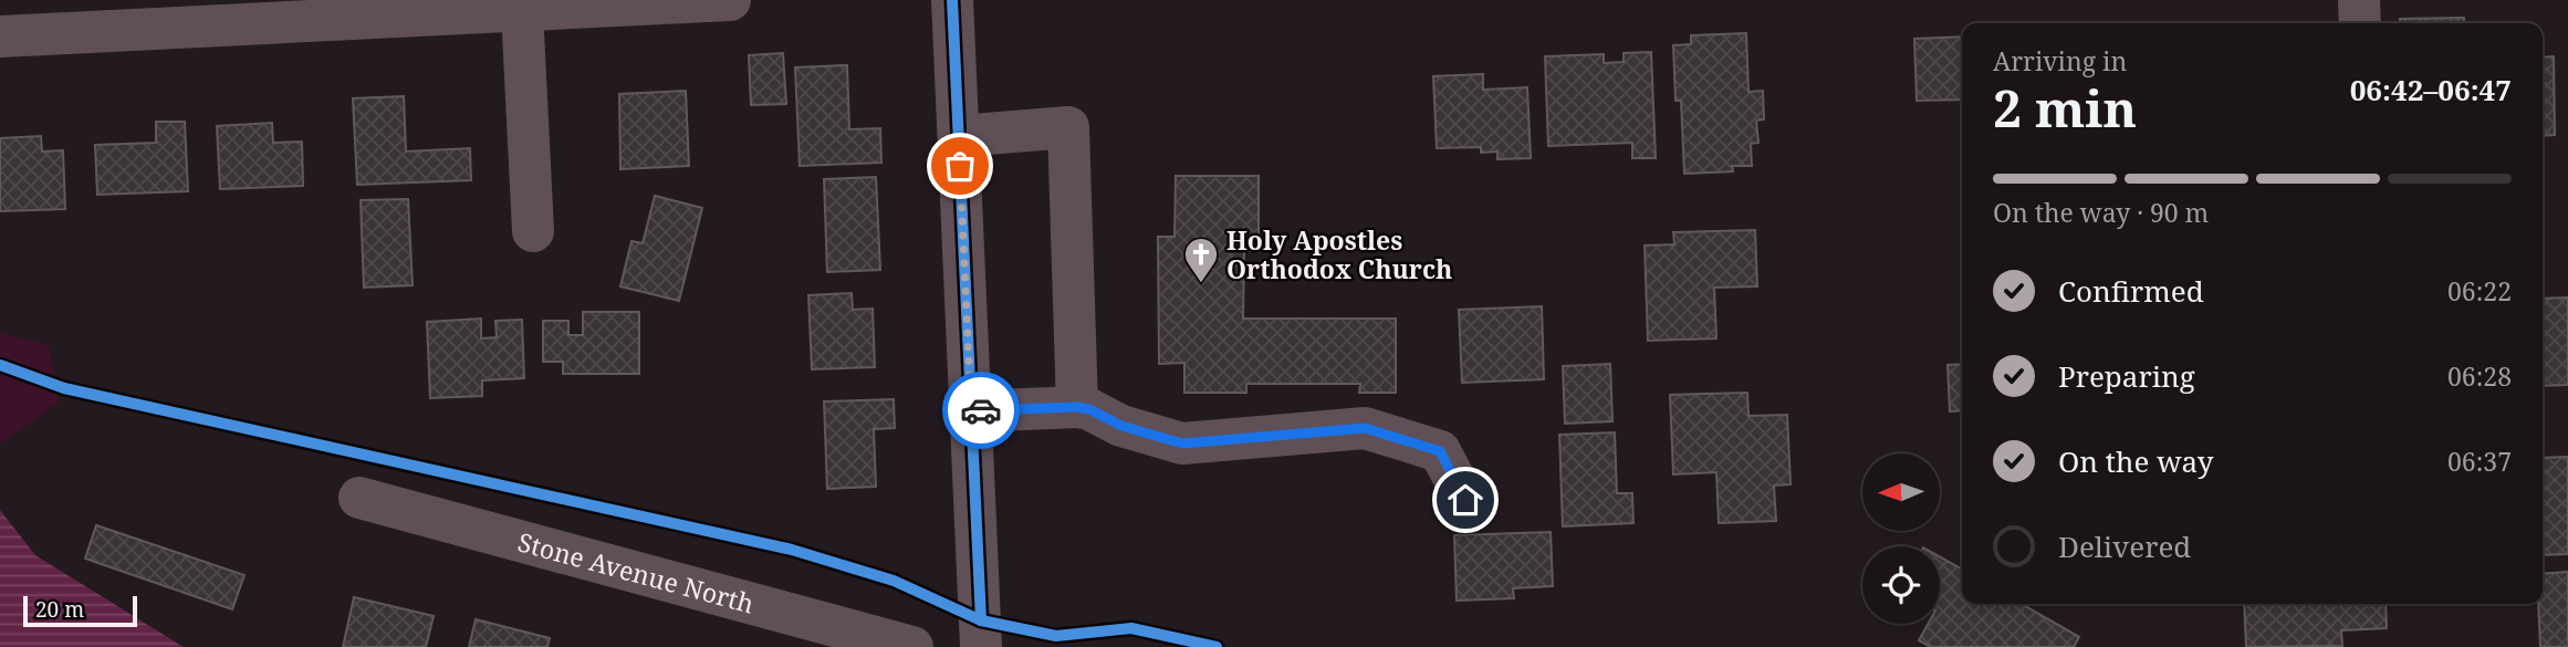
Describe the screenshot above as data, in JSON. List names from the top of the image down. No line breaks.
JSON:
{"streets":{"street":["Stone Avenue North"]},"places":{"church":["Holy Apostles Orthodox Church"]},"scale_bar":"20 m","north":"left","page":{"heading":["2 min","Arriving in","06:42–06:47"],"bar":"On the way · 90 m","list":[["Confirmed","06:22"],["Preparing","06:28"],["On the way","06:37"],"Delivered"],"scale":"20 m"}}
